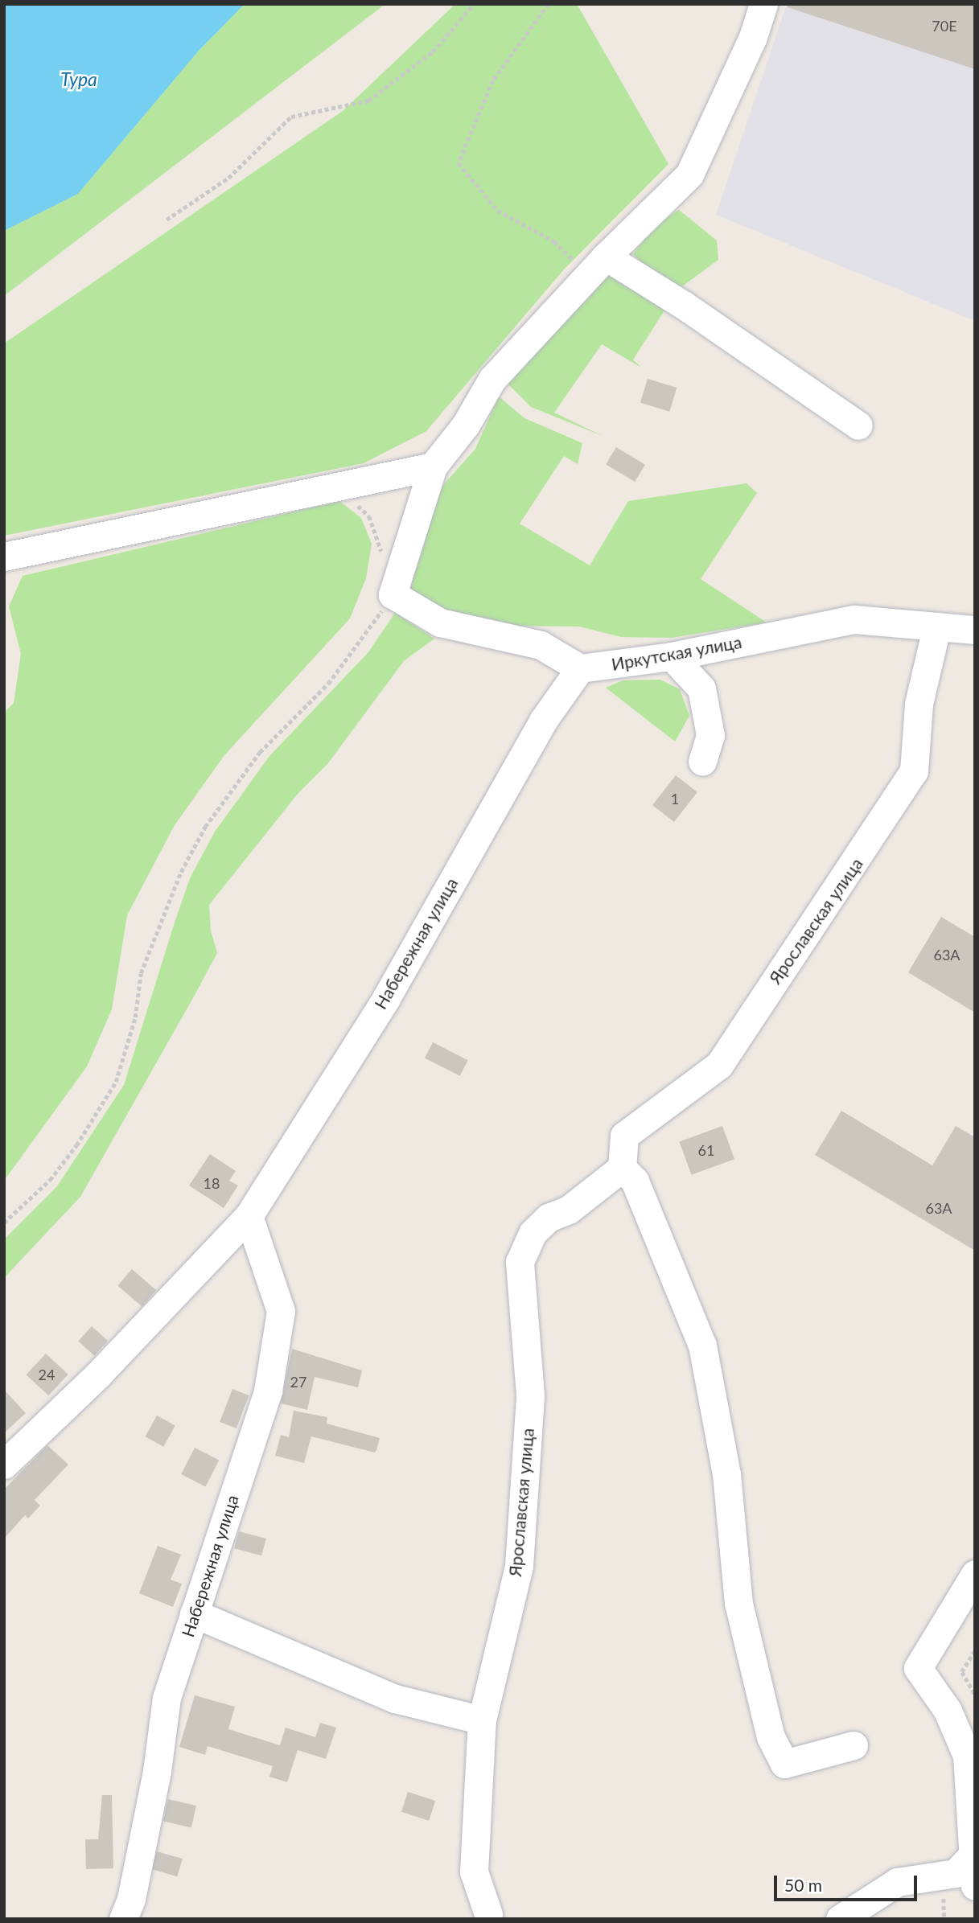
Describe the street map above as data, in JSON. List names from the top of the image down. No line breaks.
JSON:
{"streets":{"street":["Иркутская улица","Ярославская улица","Набережная улица"]},"crossings":[["Иркутская улица","Ярославская улица"],["Иркутская улица","Набережная улица"]],"water":["Тура"],"house_numbers":["70Е","1","63А","61","18","63А","24","27"],"scale_bar":"50 m"}
